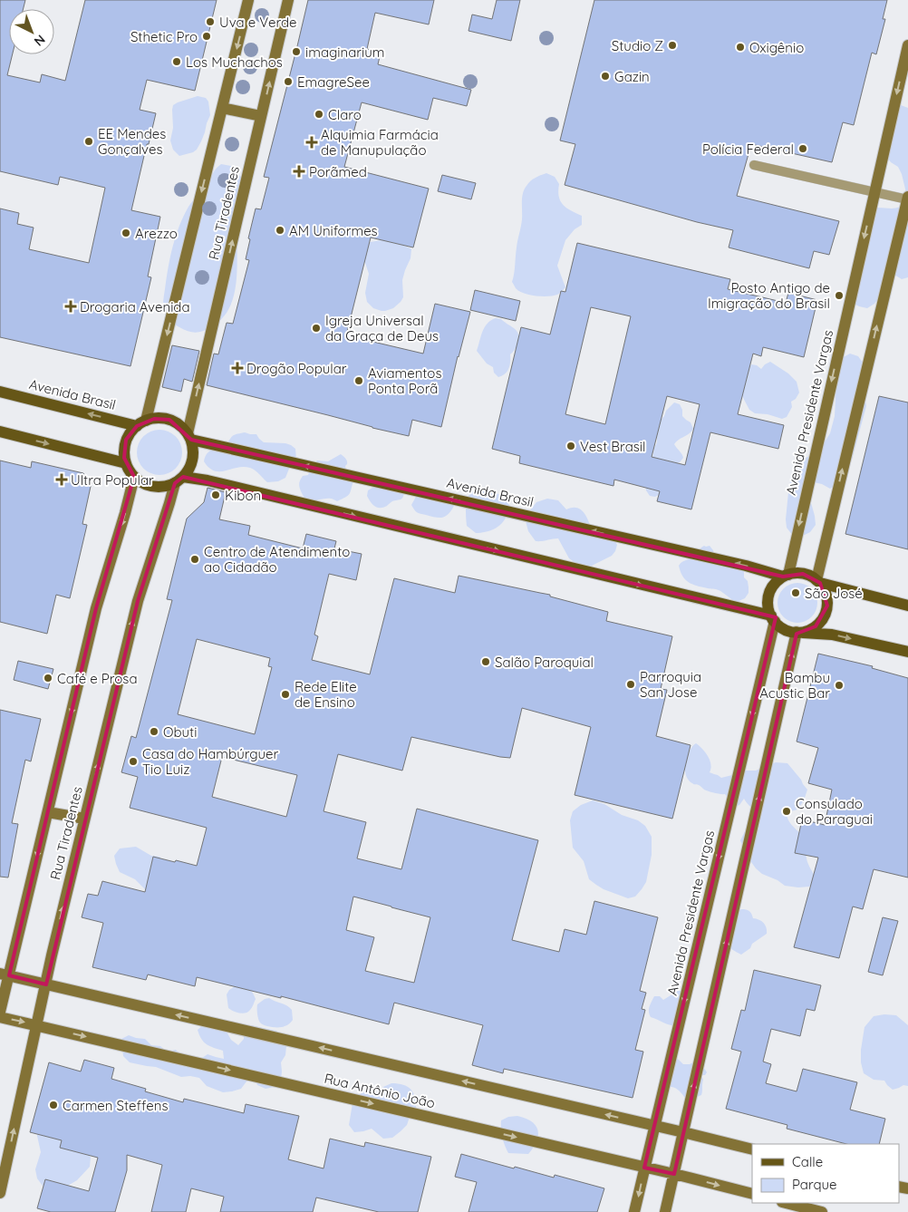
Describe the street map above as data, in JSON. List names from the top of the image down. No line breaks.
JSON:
{"streets":{"main road":["Rua Tiradentes","Avenida Brasil","Avenida Presidente Vargas","Rua Antônio João"]},"crossings":[["Rua Tiradentes","Avenida Brasil"],["Rua Tiradentes","Rua Antônio João"],["Avenida Brasil","Avenida Presidente Vargas"],["Avenida Presidente Vargas","Rua Antônio João"]],"places":{"other":["Uva e Verde","Sthetic Pro","Studio Z","Oxigênio","imaginarium","Los Muchachos","Gazin","EmagreSee","Claro","EE Mendes Gonçalves","Polícia Federal","AM Uniformes","Arezzo","Posto Antigo de Imigração do Brasil","Igreja Universal da Graça de Deus","Aviamentos Ponta Porã","Vest Brasil","Kibon","Centro de Atendimento ao Cidadão","São José","Salão Paroquial","Café e Prosa","Parroquia San Jose","Bambu Acustic Bar","Rede Elite de Ensino","Obuti","Casa do Hambúrguer Tio Luiz","Consulado do Paraguai","Carmen Steffens"],"health":["Alquimia Farmácia de Manupulação","Porãmed","Drogaria Avenida","Drogão Popular","Ultra Popular"]},"legend":["Calle","Parque"],"north":"bottom right"}
